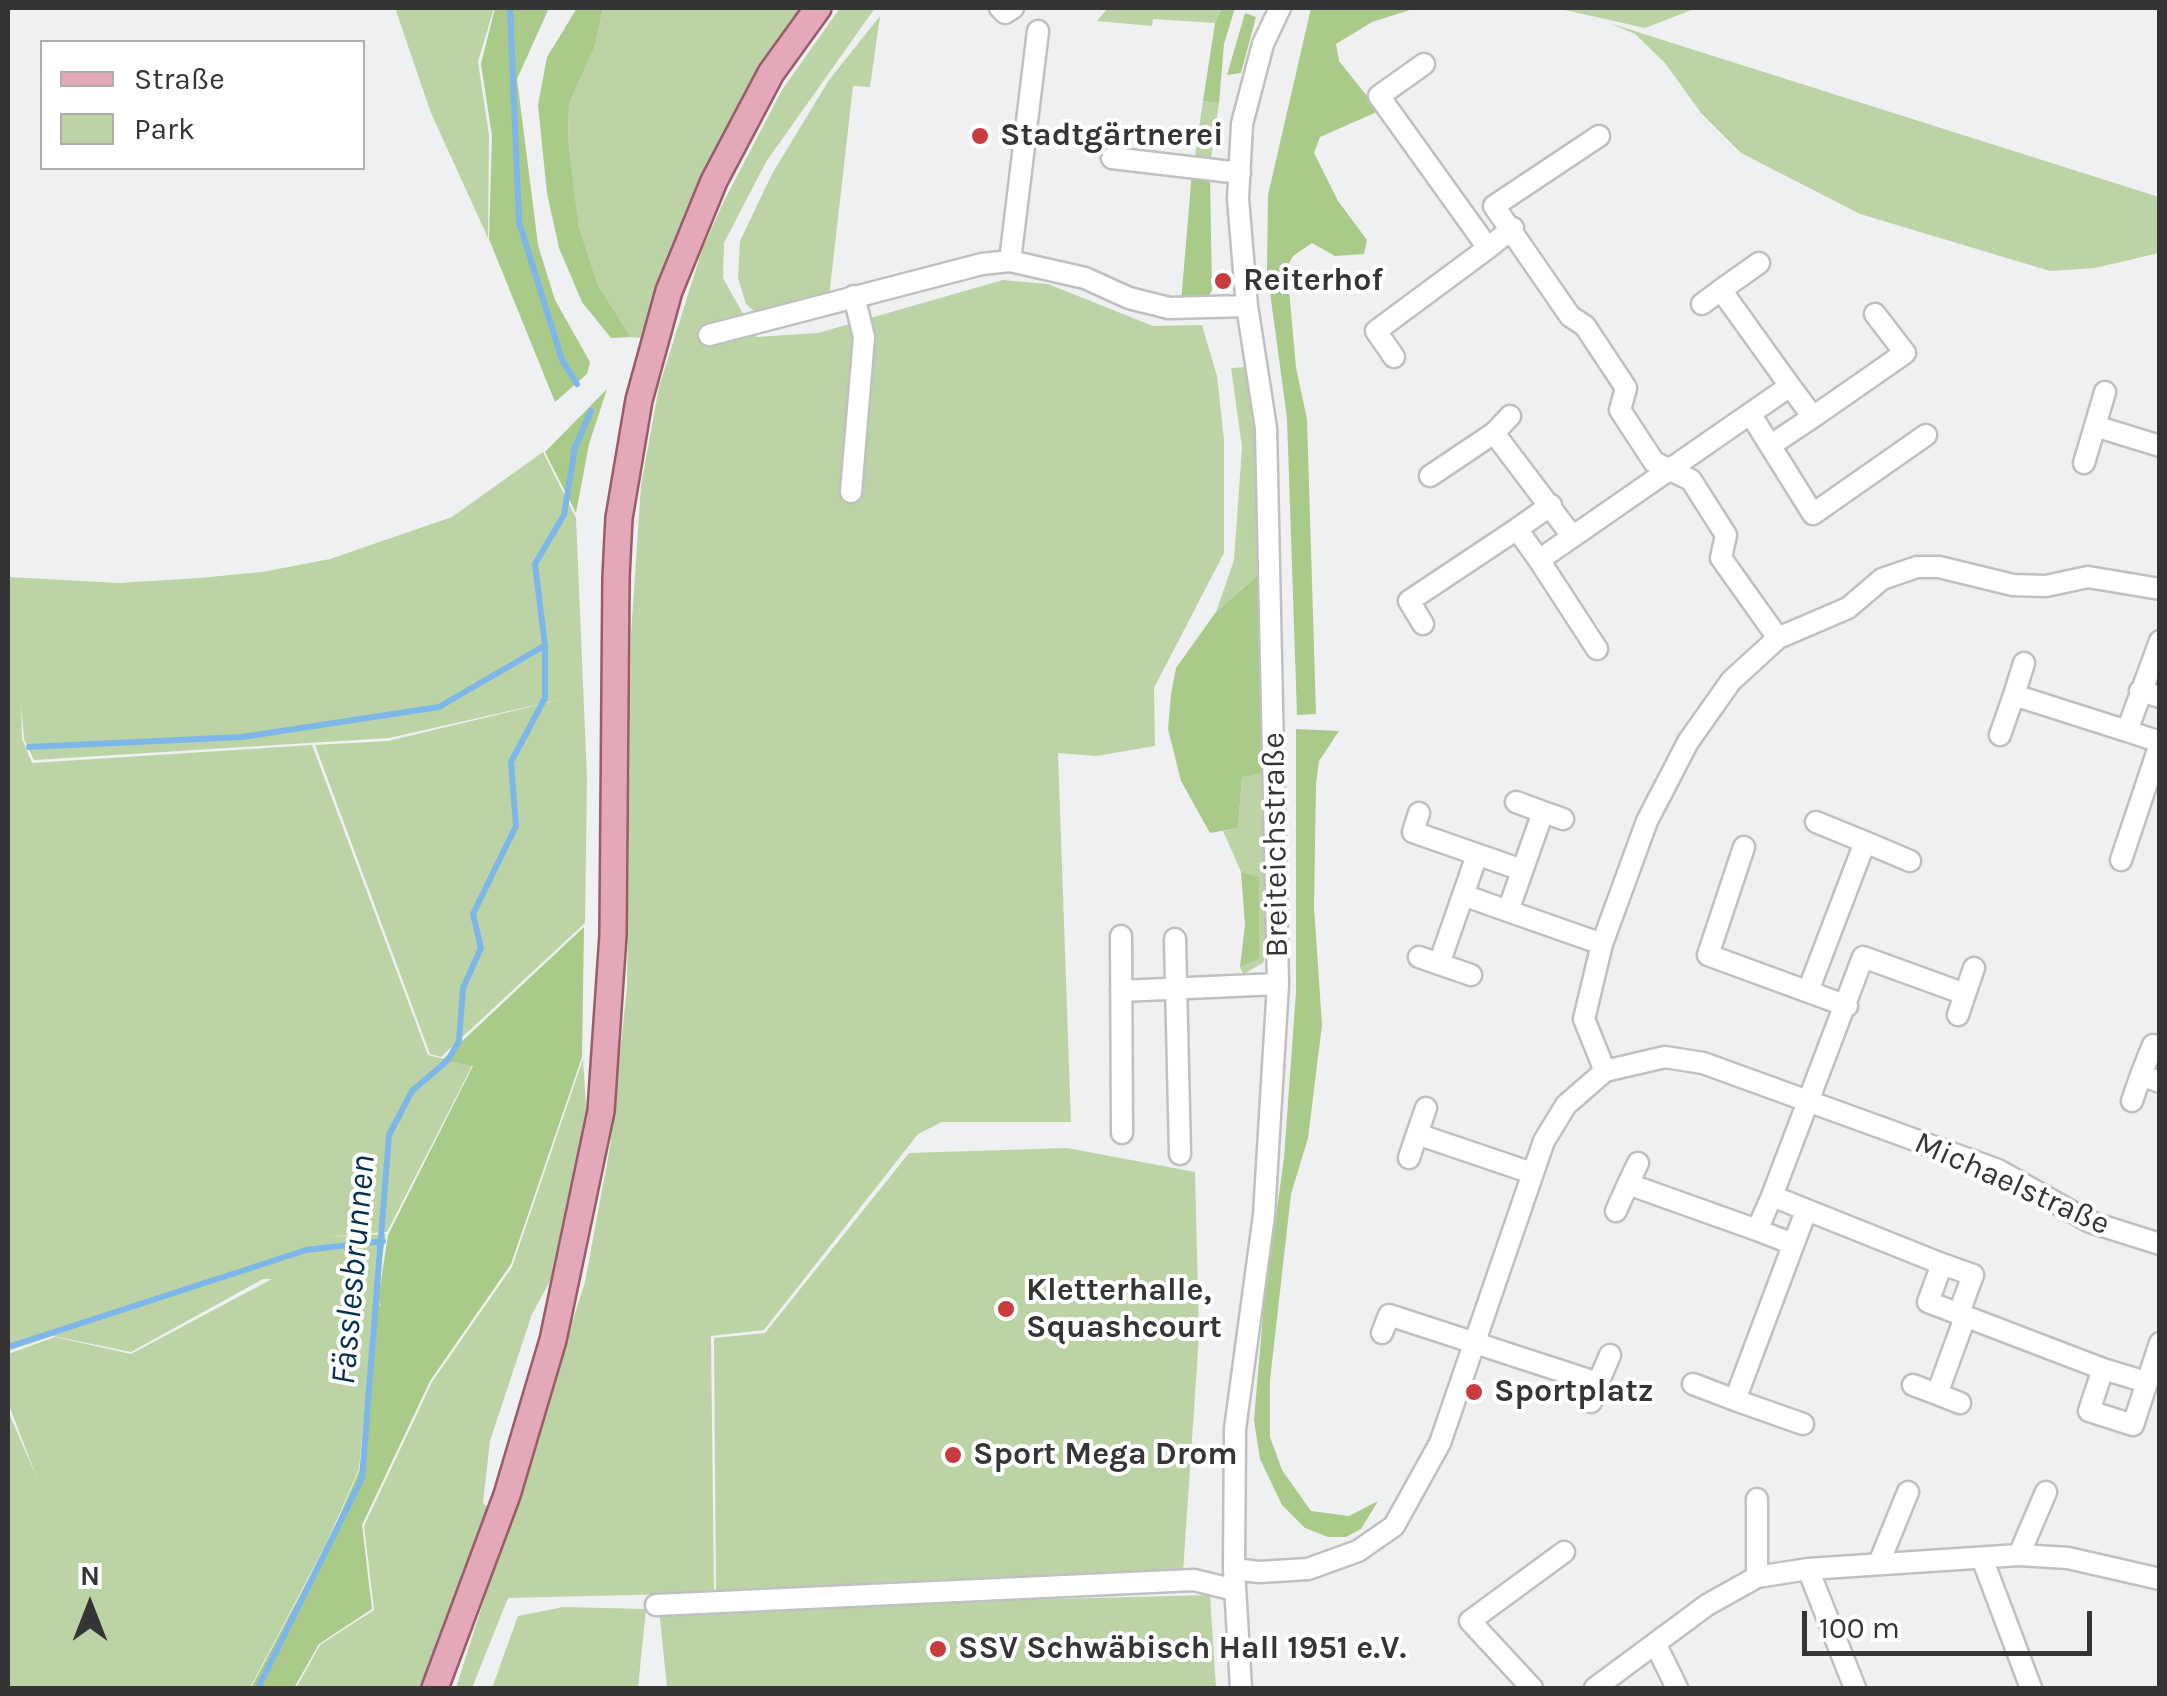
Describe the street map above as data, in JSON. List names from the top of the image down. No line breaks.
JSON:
{"streets":{"street":["Breiteichstraße","Michaelstraße"]},"crossings":[["Breiteichstraße","Michaelstraße"]],"water":["Fässlesbrunnen"],"places":["Stadtgärtnerei","Reiterhof","Kletterhalle, Squashcourt","Sportplatz","Sport Mega Drom","SSV Schwäbisch Hall 1951 e.V."],"legend":["Straße","Park"],"scale_bar":"100 m","north":"top"}
